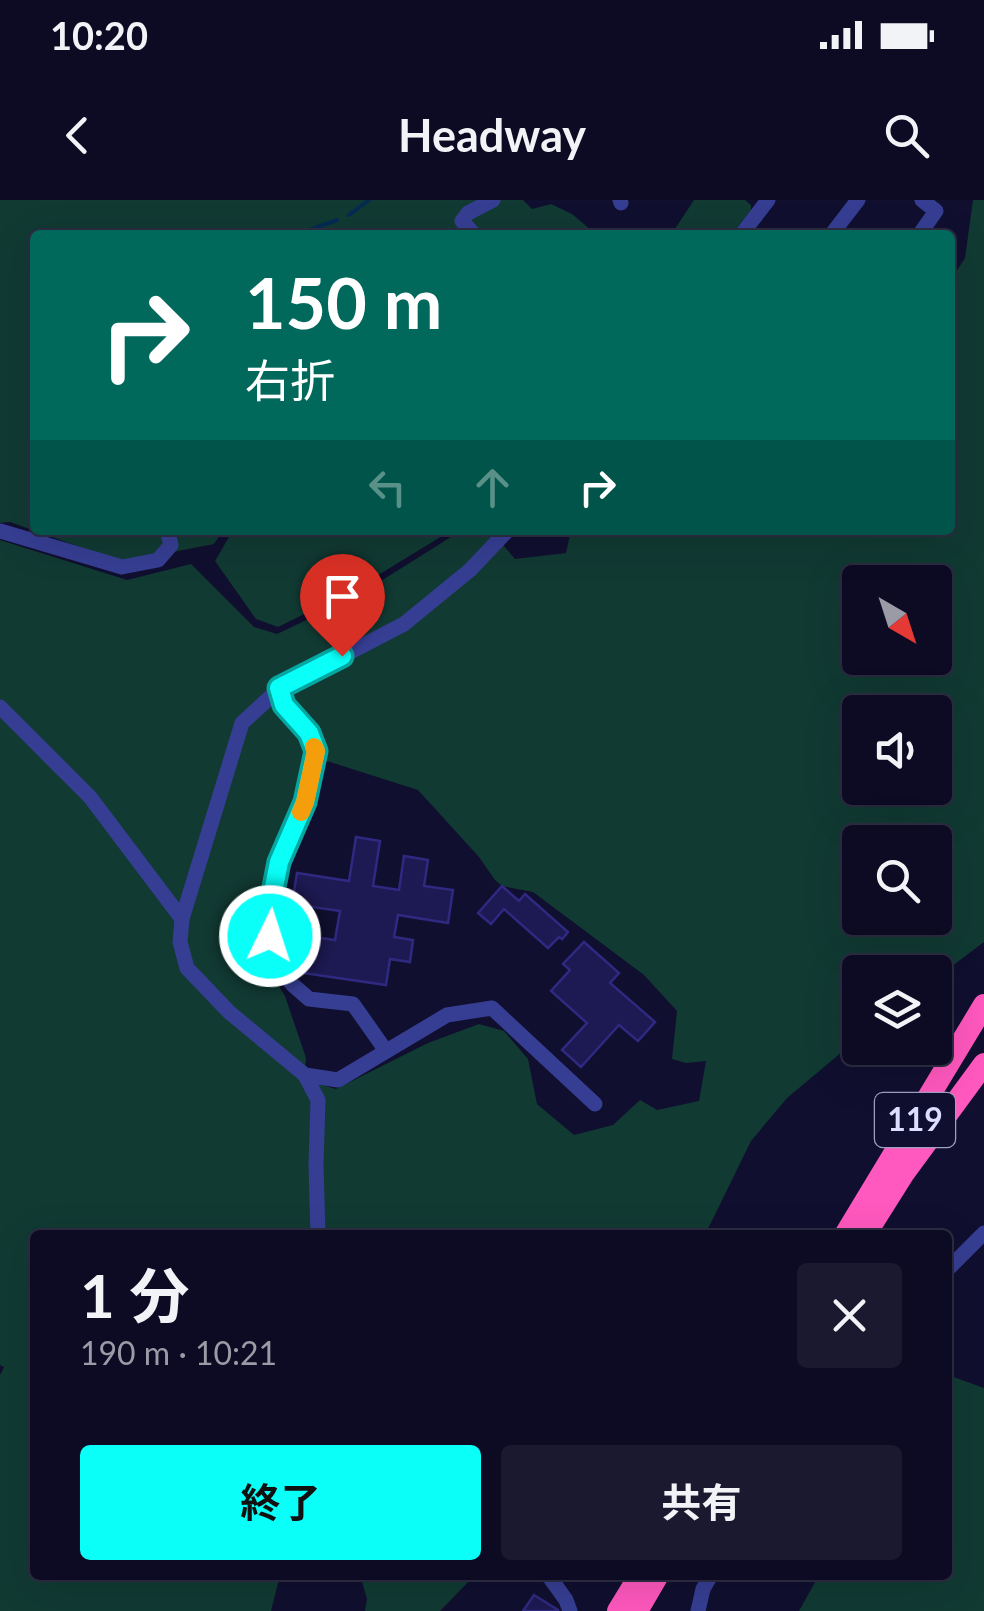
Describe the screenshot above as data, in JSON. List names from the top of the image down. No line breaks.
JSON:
{"streets":{"highway":["119"]},"north":"bottom right","page":{"status":"10:20","header":"Headway","turn":["150 m","右折"],"heading":["1 分","190 m · 10:21"],"buttons":["終了","共有"]}}
